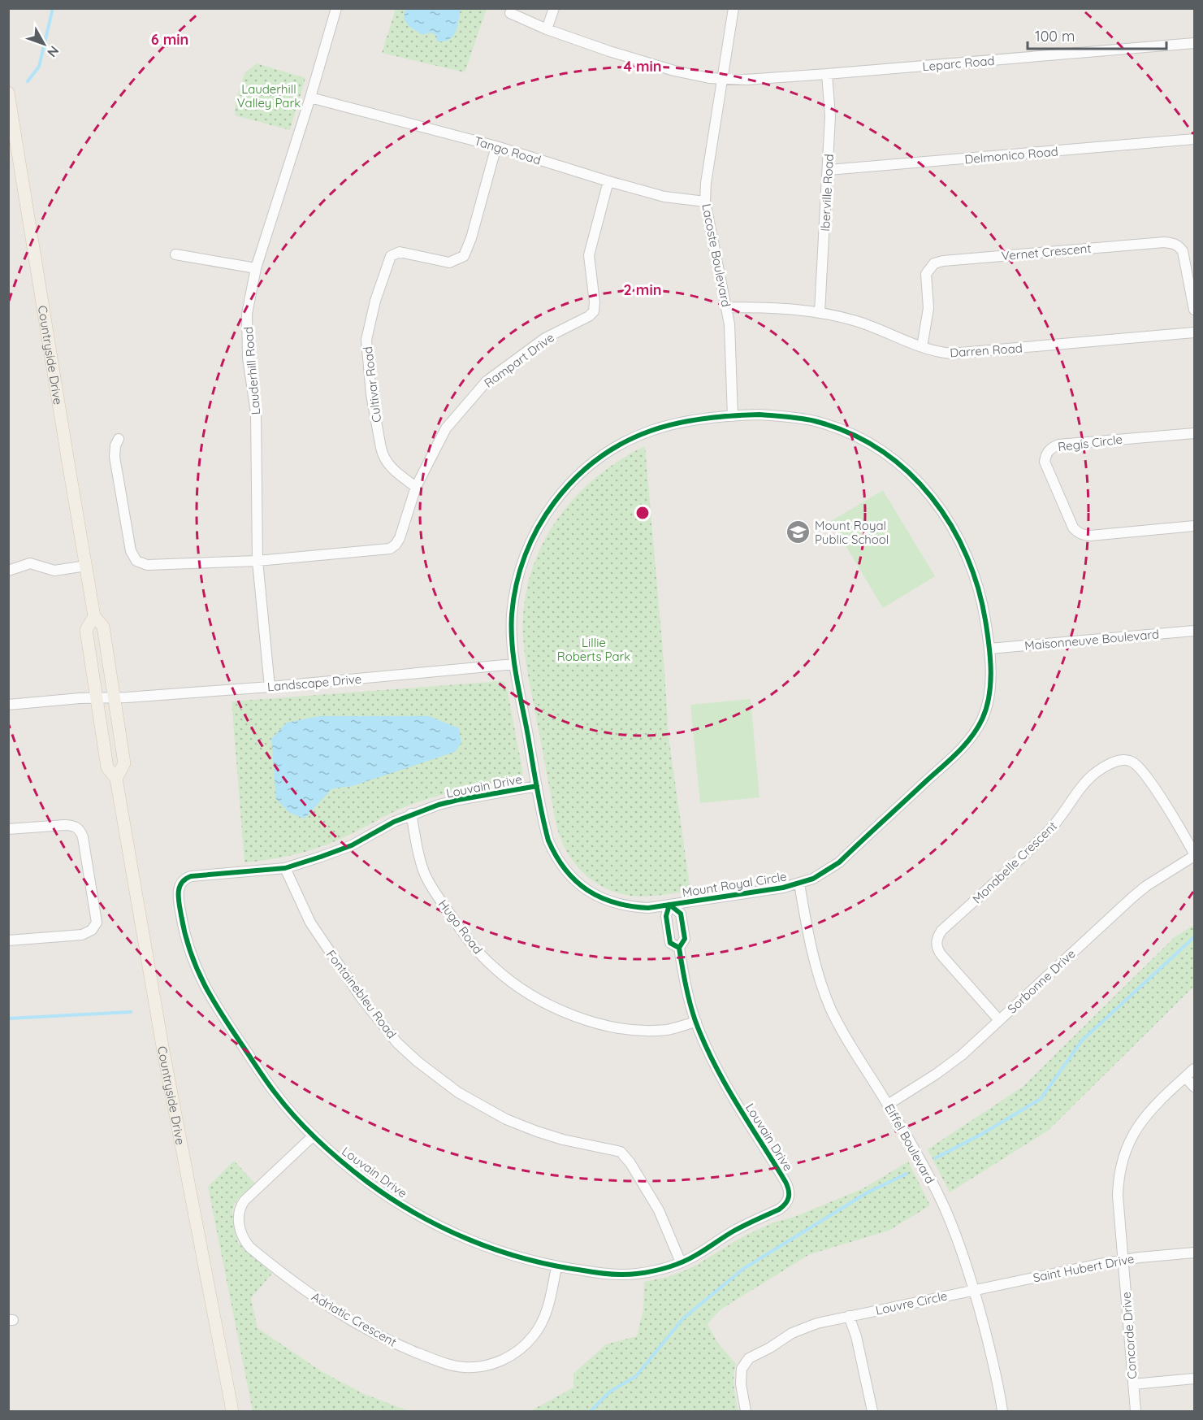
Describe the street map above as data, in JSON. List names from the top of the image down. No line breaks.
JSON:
{"streets":{"main road":["Countryside Drive"],"street":["Leparc Road","Tango Road","Delmonico Road","Iberville Road","Vernet Crescent","Lacoste Boulevard","Darren Road","Rampart Drive","Lauderhill Road","Cultivar Road","Regis Circle","Maisonneuve Boulevard","Landscape Drive","Louvain Drive","Monabelle Crescent","Mount Royal Circle","Hugo Road","Sorbonne Drive","Fontainebleu Road","Eiffel Boulevard","Saint Hubert Drive","Louvre Circle","Adriatic Crescent","Concorde Drive"]},"crossings":[["Leparc Road","Iberville Road"],["Leparc Road","Lacoste Boulevard"],["Tango Road","Lacoste Boulevard"],["Tango Road","Rampart Drive"],["Tango Road","Lauderhill Road"],["Tango Road","Cultivar Road"],["Delmonico Road","Iberville Road"],["Iberville Road","Darren Road"],["Vernet Crescent","Darren Road"],["Lacoste Boulevard","Darren Road"],["Lacoste Boulevard","Mount Royal Circle"],["Countryside Drive","Landscape Drive"],["Rampart Drive","Lauderhill Road"],["Rampart Drive","Cultivar Road"],["Lauderhill Road","Landscape Drive"],["Maisonneuve Boulevard","Mount Royal Circle"],["Landscape Drive","Mount Royal Circle"],["Louvain Drive","Mount Royal Circle"],["Louvain Drive","Hugo Road"],["Louvain Drive","Fontainebleu Road"],["Louvain Drive","Adriatic Crescent"],["Monabelle Crescent","Sorbonne Drive"],["Mount Royal Circle","Eiffel Boulevard"],["Sorbonne Drive","Eiffel Boulevard"],["Eiffel Boulevard","Saint Hubert Drive"],["Eiffel Boulevard","Louvre Circle"],["Saint Hubert Drive","Louvre Circle"],["Saint Hubert Drive","Concorde Drive"]],"parks":["Lauderhill Valley Park","Lillie Roberts Park"],"places":{"school or university":["Mount Royal Public School"]},"scale_bar":"100 m","north":"bottom right","rings":["6 min","4 min","2 min"]}
